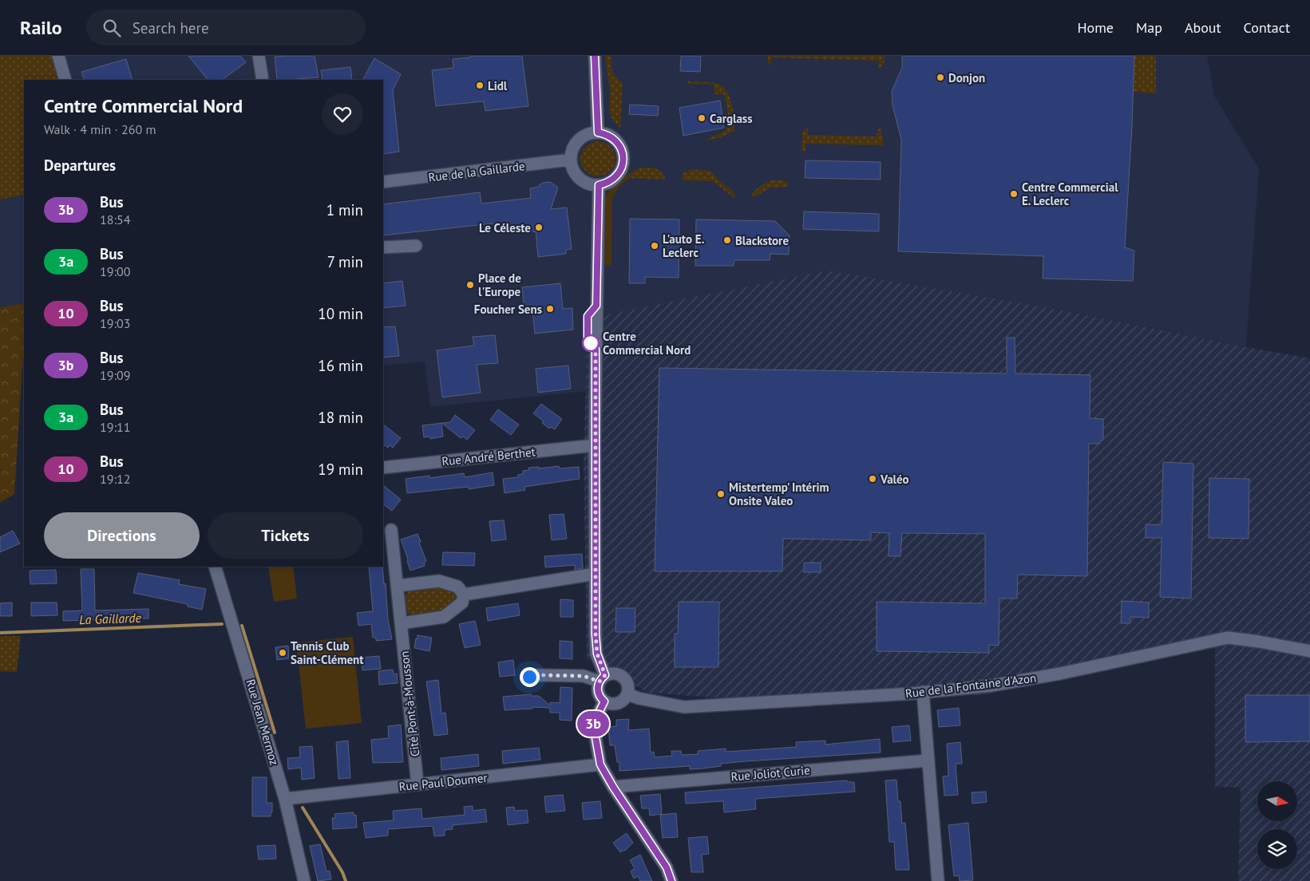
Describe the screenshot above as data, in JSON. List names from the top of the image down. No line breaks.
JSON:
{"streets":{"street":["Rue de la Gaillarde","Rue André Berthet","Rue de la Fontaine d'Azon","Cité Pont-à-Mousson","Rue Jean Mermoz","Rue Joliot Curie","Rue Paul Doumer"]},"crossings":[["Cité Pont-à-Mousson","Rue Paul Doumer"],["Rue Jean Mermoz","Rue Paul Doumer"]],"water":["La Gaillarde"],"places":["Donjon","Lidl","Carglass","Centre Commercial E. Leclerc","Le Céleste","Blackstore","L'auto E. Leclerc","Place de l'Europe","Foucher Sens","Centre Commercial Nord","Valéo","Mistertemp' Intérim Onsite Valeo","Tennis Club Saint-Clément"],"lines":["bus line 3b"],"north":"right","page":{"header":"Railo","search":"Search here","nav":["Home","Map","About","Contact"],"on_map":"3b","heading":[["Centre Commercial Nord","Walk · 4 min · 260 m"],"Departures"],"list":[{"mark":"3b","name":"Bus","note":"18:54","value":"1 min"},{"mark":"3a","name":"Bus","note":"19:00","value":"7 min"},{"mark":"10","name":"Bus","note":"19:03","value":"10 min"},{"mark":"3b","name":"Bus","note":"19:09","value":"16 min"},{"mark":"3a","name":"Bus","note":"19:11","value":"18 min"},{"mark":"10","name":"Bus","note":"19:12","value":"19 min"}],"buttons":["Directions","Tickets"]}}
